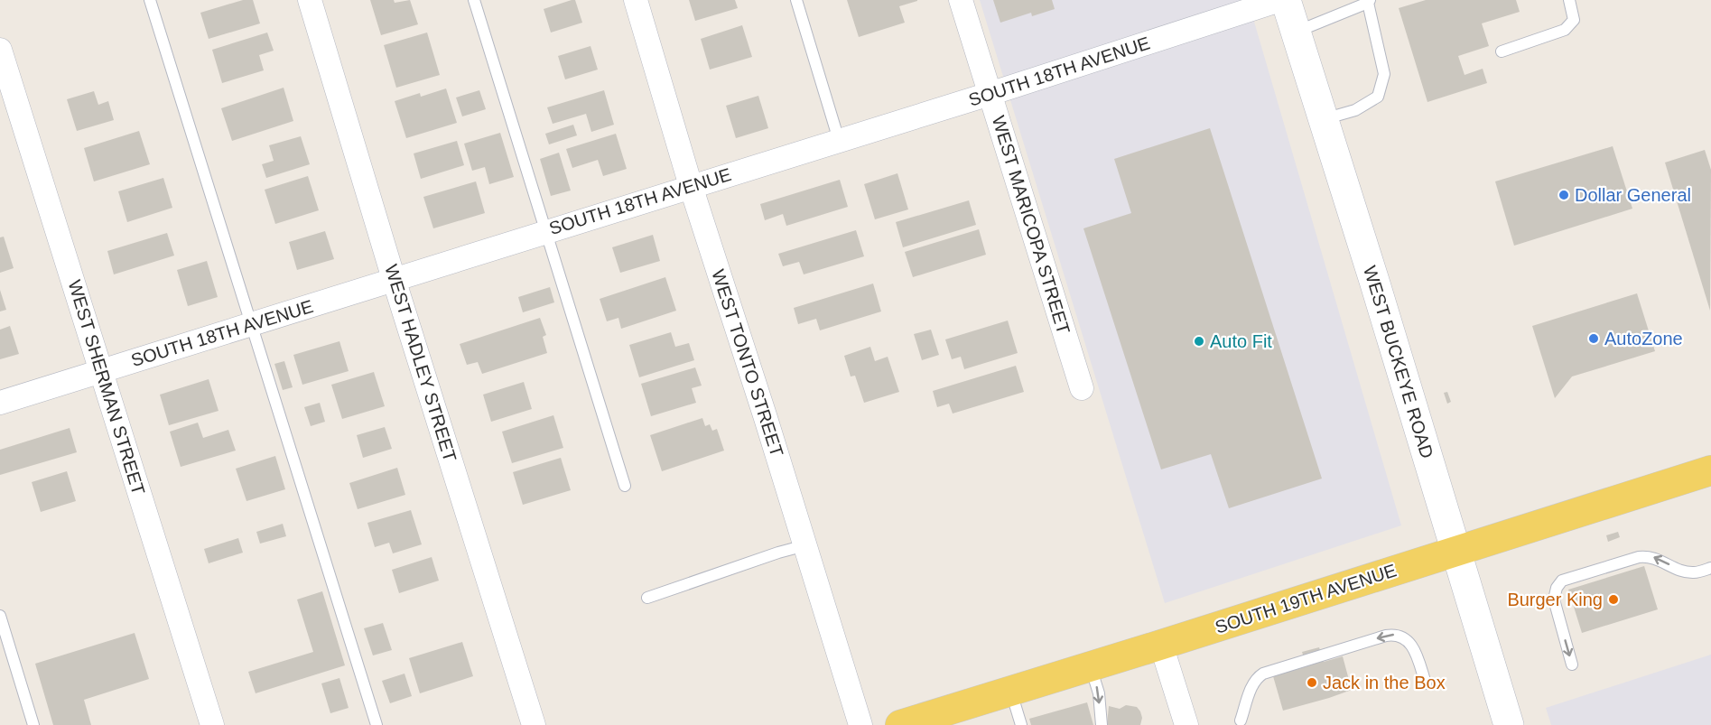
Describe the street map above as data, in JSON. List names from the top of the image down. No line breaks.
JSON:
{"streets":{"main road":["WEST BUCKEYE ROAD","SOUTH 19TH AVENUE"],"street":["SOUTH 18TH AVENUE","WEST MARICOPA STREET","WEST HADLEY STREET","WEST TONTO STREET","WEST SHERMAN STREET"]},"crossings":[["SOUTH 18TH AVENUE","WEST MARICOPA STREET"],["SOUTH 18TH AVENUE","WEST HADLEY STREET"],["SOUTH 18TH AVENUE","WEST TONTO STREET"],["SOUTH 18TH AVENUE","WEST SHERMAN STREET"],["WEST BUCKEYE ROAD","SOUTH 19TH AVENUE"]],"places":["Dollar General","AutoZone","Auto Fit","Burger King","Jack in the Box"]}
